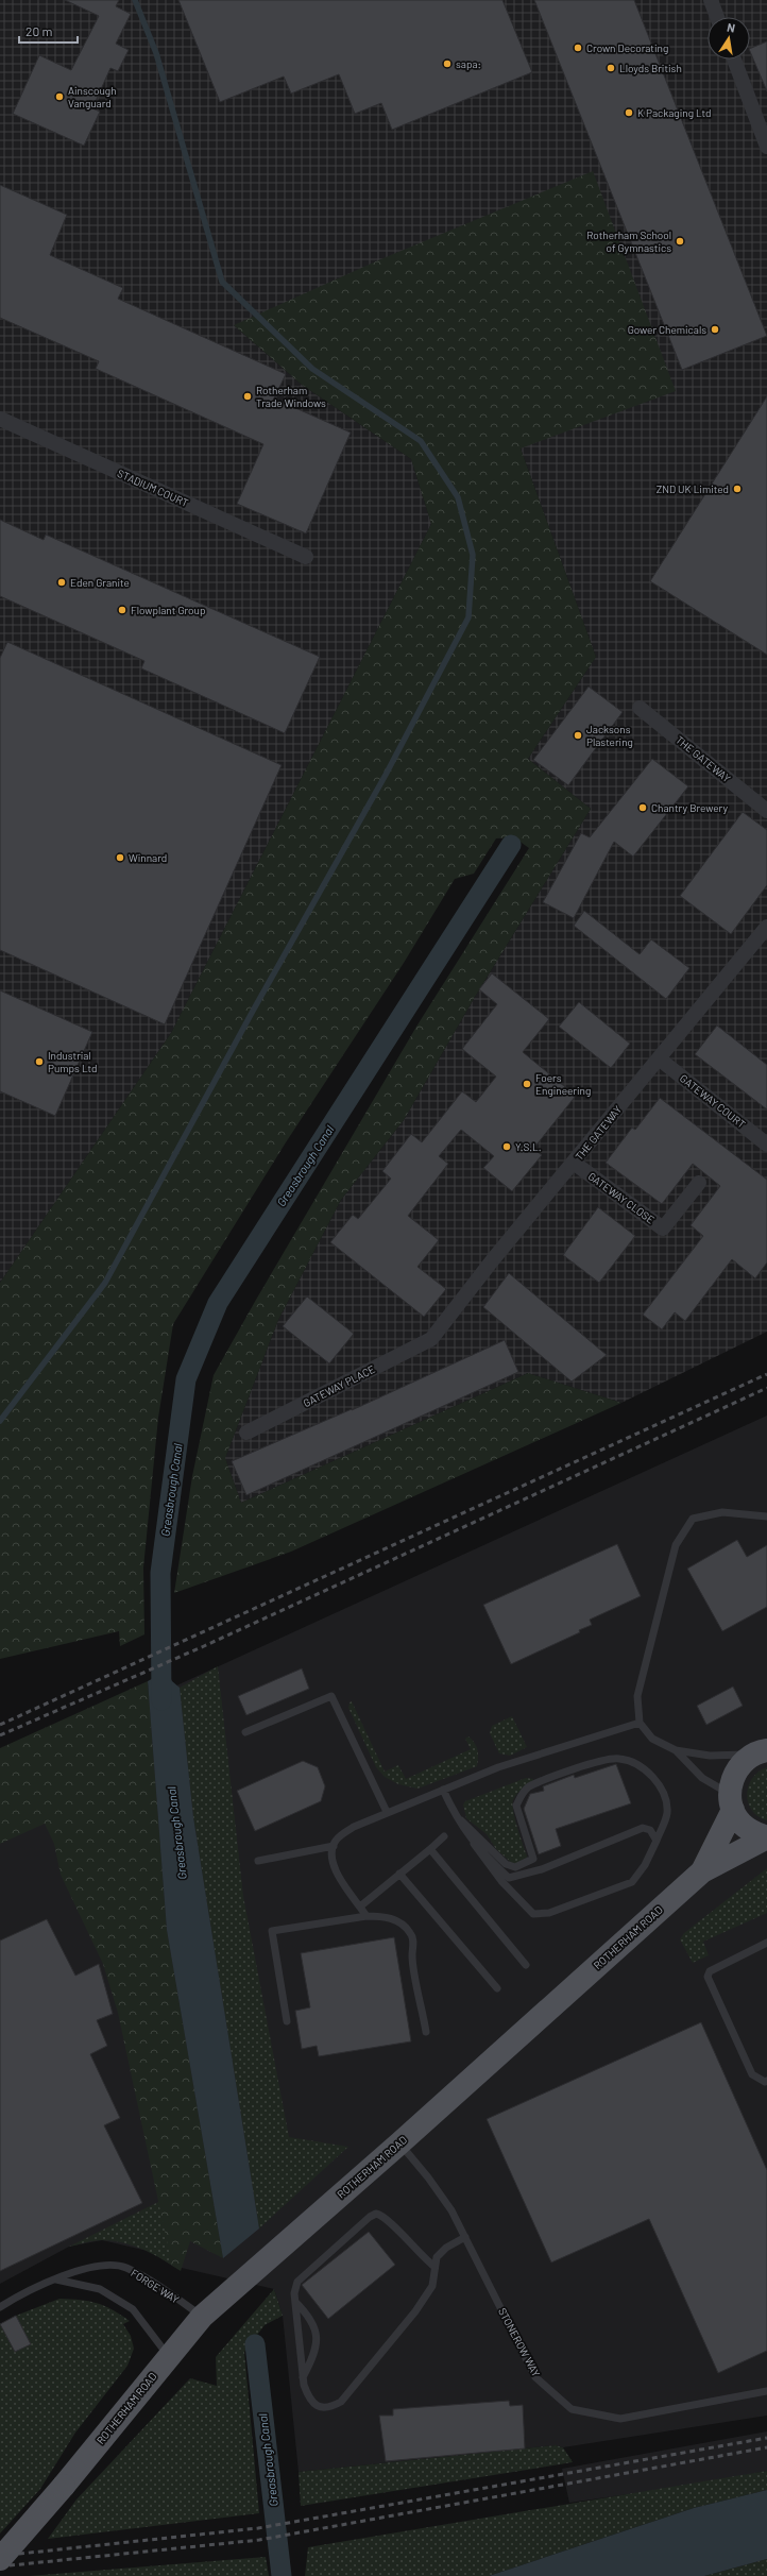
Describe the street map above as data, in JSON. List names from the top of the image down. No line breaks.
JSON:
{"streets":{"main road":["ROTHERHAM ROAD"],"street":["STADIUM COURT","THE GATEWAY","GATEWAY COURT","GATEWAY CLOSE","GATEWAY PLACE"],"lane":["FORGE WAY","STONEROW WAY"]},"crossings":[["THE GATEWAY","GATEWAY COURT"],["THE GATEWAY","GATEWAY CLOSE"],["THE GATEWAY","GATEWAY PLACE"],["ROTHERHAM ROAD","FORGE WAY"],["ROTHERHAM ROAD","STONEROW WAY"]],"water":["Greasbrough Canal"],"places":["Crown Decorating","sapa:","Lloyds British","Ainscough Vanguard","K Packaging Ltd","Rotherham School of Gymnastics","Gower Chemicals","Rotherham Trade Windows","ZND UK Limited","Eden Granite","Flowplant Group","Jacksons Plastering","Chantry Brewery","Winnard","Industrial Pumps Ltd","Foers Engineering","Y.S.L."],"scale_bar":"20 m","north":"top"}
